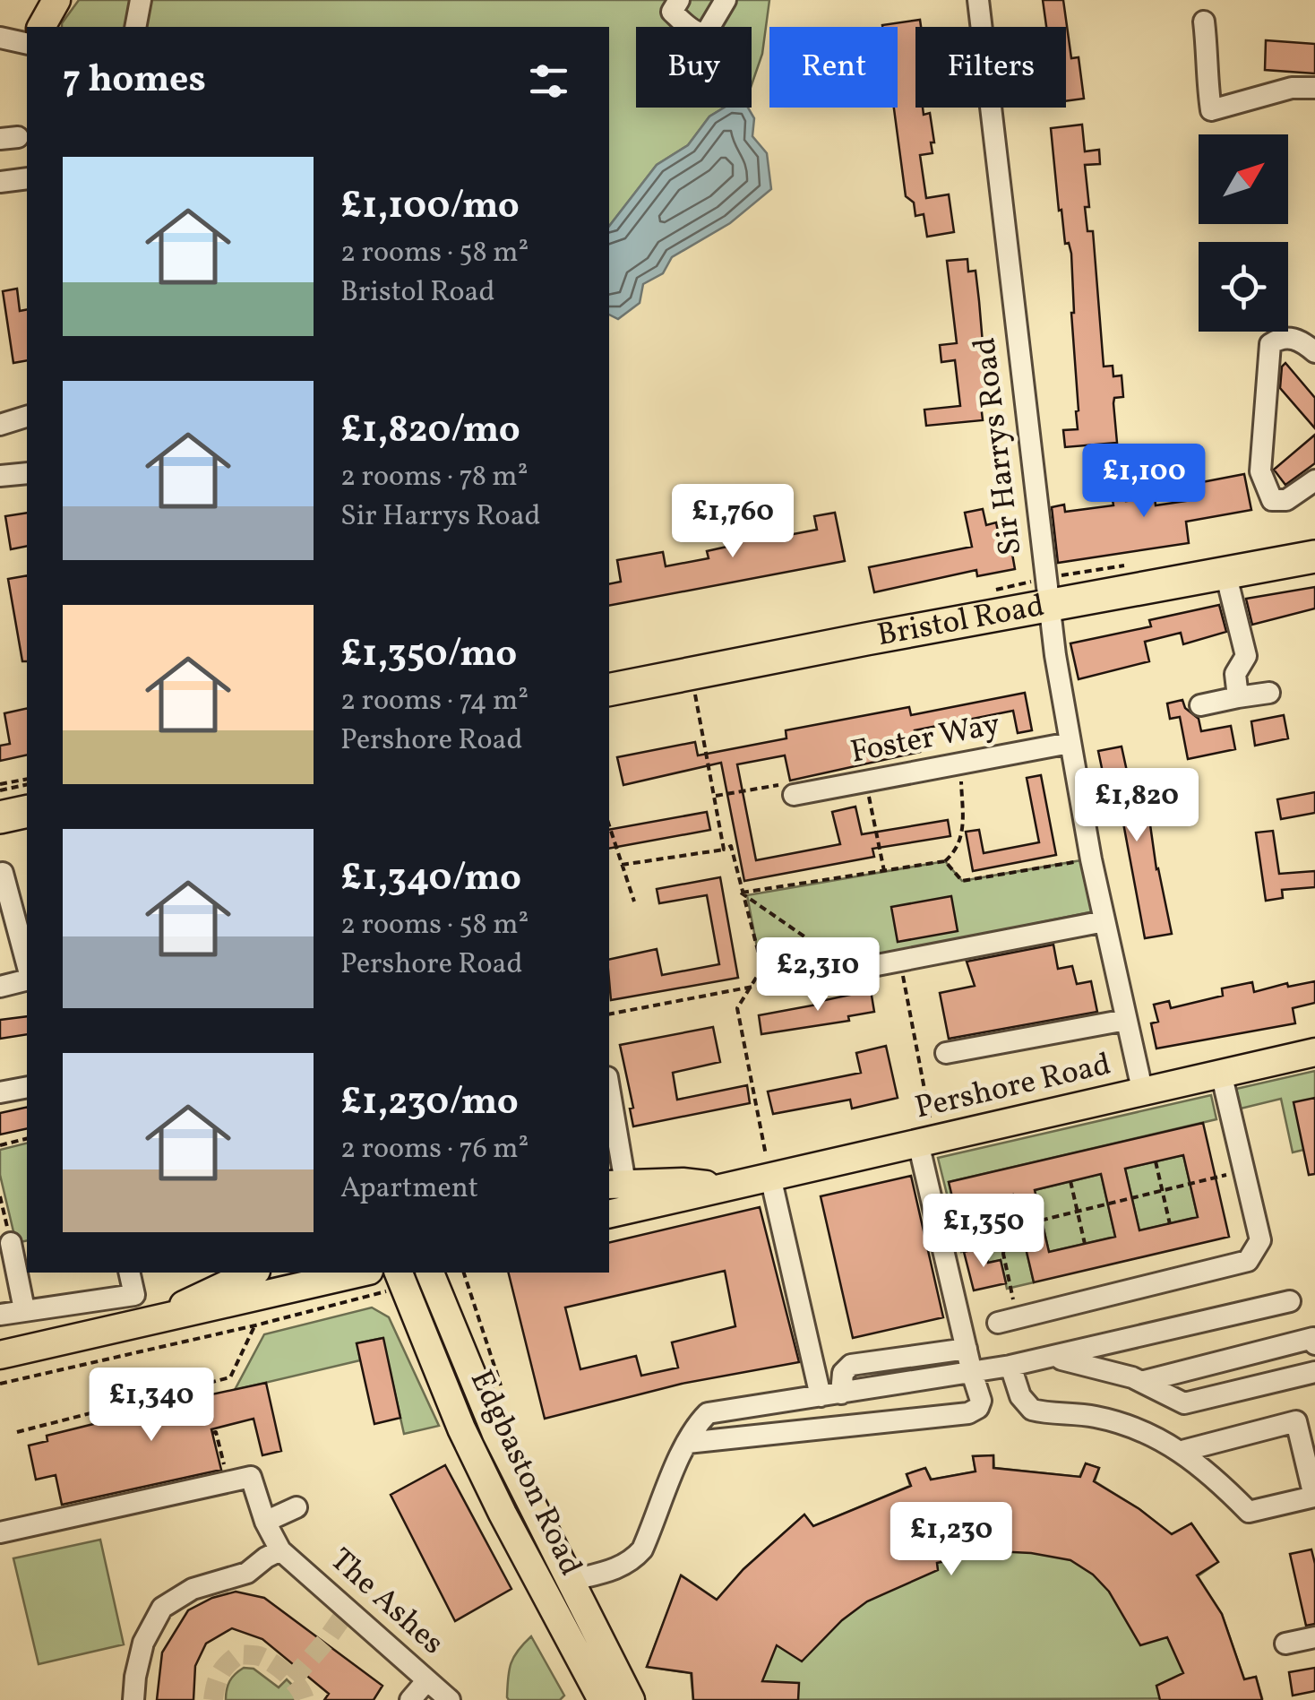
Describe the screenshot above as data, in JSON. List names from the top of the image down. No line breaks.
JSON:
{"streets":{"highway":["Bristol Road"],"main road":["Pershore Road","Edgbaston Road"],"street":["Sir Harrys Road","Foster Way","The Ashes"]},"crossings":[["Sir Harrys Road","Bristol Road"],["Sir Harrys Road","Foster Way"],["Sir Harrys Road","Pershore Road"]],"north":"top right","page":{"chip":["Buy","Rent","Filters"],"heading":"7 homes","list":[{"name":"£1,100/mo","note":"2 rooms · 58 m² · Bristol Road"},{"name":"£1,820/mo","note":"2 rooms · 78 m² · Sir Harrys Road"},{"name":"£1,350/mo","note":"2 rooms · 74 m² · Pershore Road"},{"name":"£1,340/mo","note":"2 rooms · 58 m² · Pershore Road"},{"name":"£1,230/mo","note":"2 rooms · 76 m² · Apartment"}],"price":["£1,100","£1,760","£1,820","£2,310","£1,350","£1,340","£1,230"]}}
